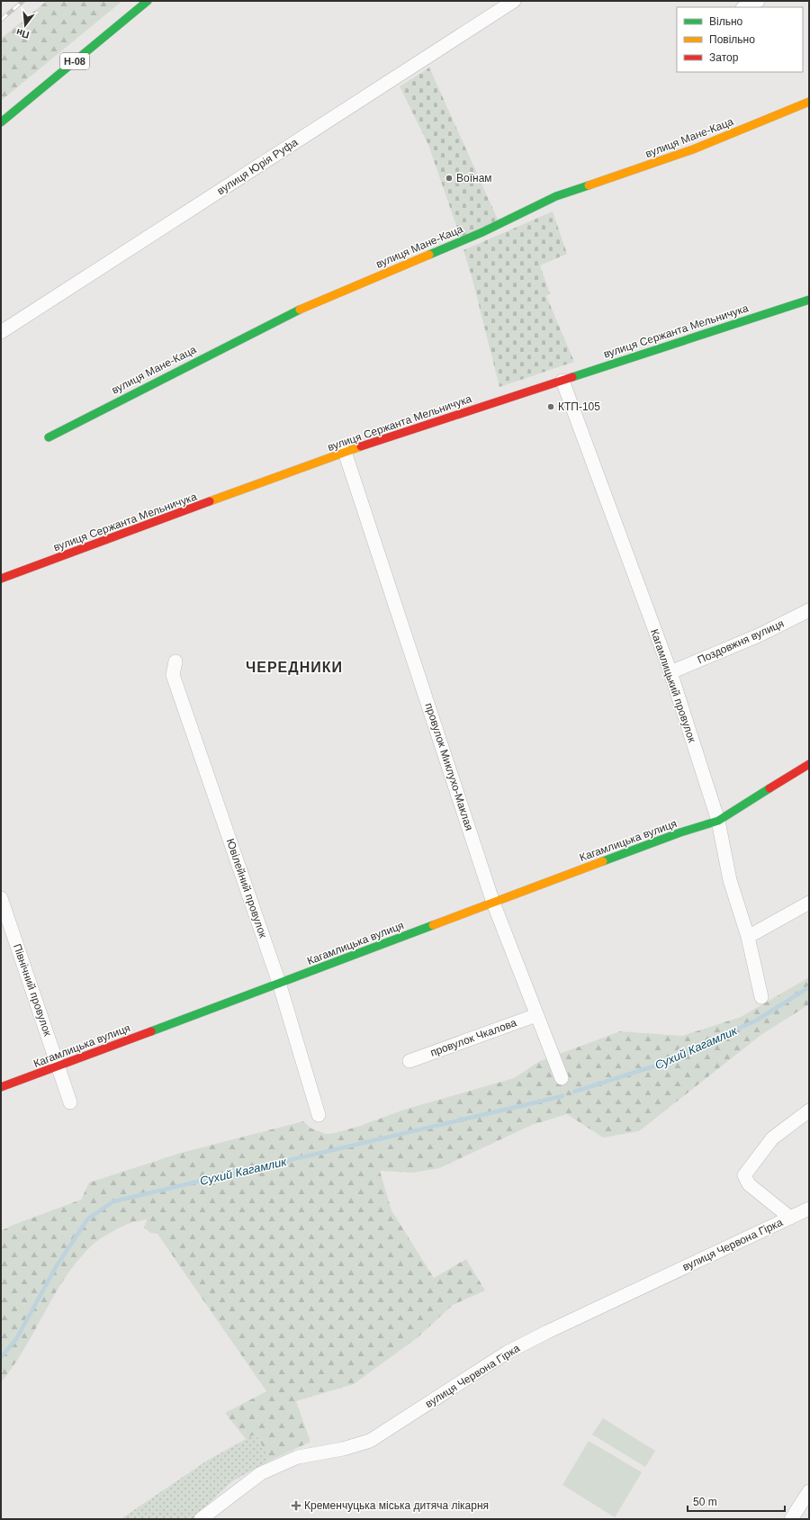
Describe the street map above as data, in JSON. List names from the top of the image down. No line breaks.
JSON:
{"streets":{"street":["Н-08","вулиця Мане-Каца","вулиця Юрія Руфа","вулиця Сержанта Мельничука","Поздовжня вулиця","Кагамлицький провулок","провулок Миклухо-Маклая","Кагамлицька вулиця","Ювілейний провулок","Північний провулок","провулок Чкалова","вулиця Червона Гірка"]},"crossings":[["вулиця Сержанта Мельничука","Кагамлицький провулок"],["вулиця Сержанта Мельничука","провулок Миклухо-Маклая"],["Поздовжня вулиця","Кагамлицький провулок"],["Кагамлицький провулок","Кагамлицька вулиця"],["провулок Миклухо-Маклая","Кагамлицька вулиця"],["провулок Миклухо-Маклая","провулок Чкалова"],["Кагамлицька вулиця","Ювілейний провулок"],["Кагамлицька вулиця","Північний провулок"]],"districts":["ЧЕРЕДНИКИ"],"water":["Сухий Кагамлик"],"places":{"other":["Воїнам","КТП-105"],"health":["Кременчуцька міська дитяча лікарня"]},"legend":["Вільно","Повільно","Затор"],"scale_bar":"50 m","north":"bottom"}
